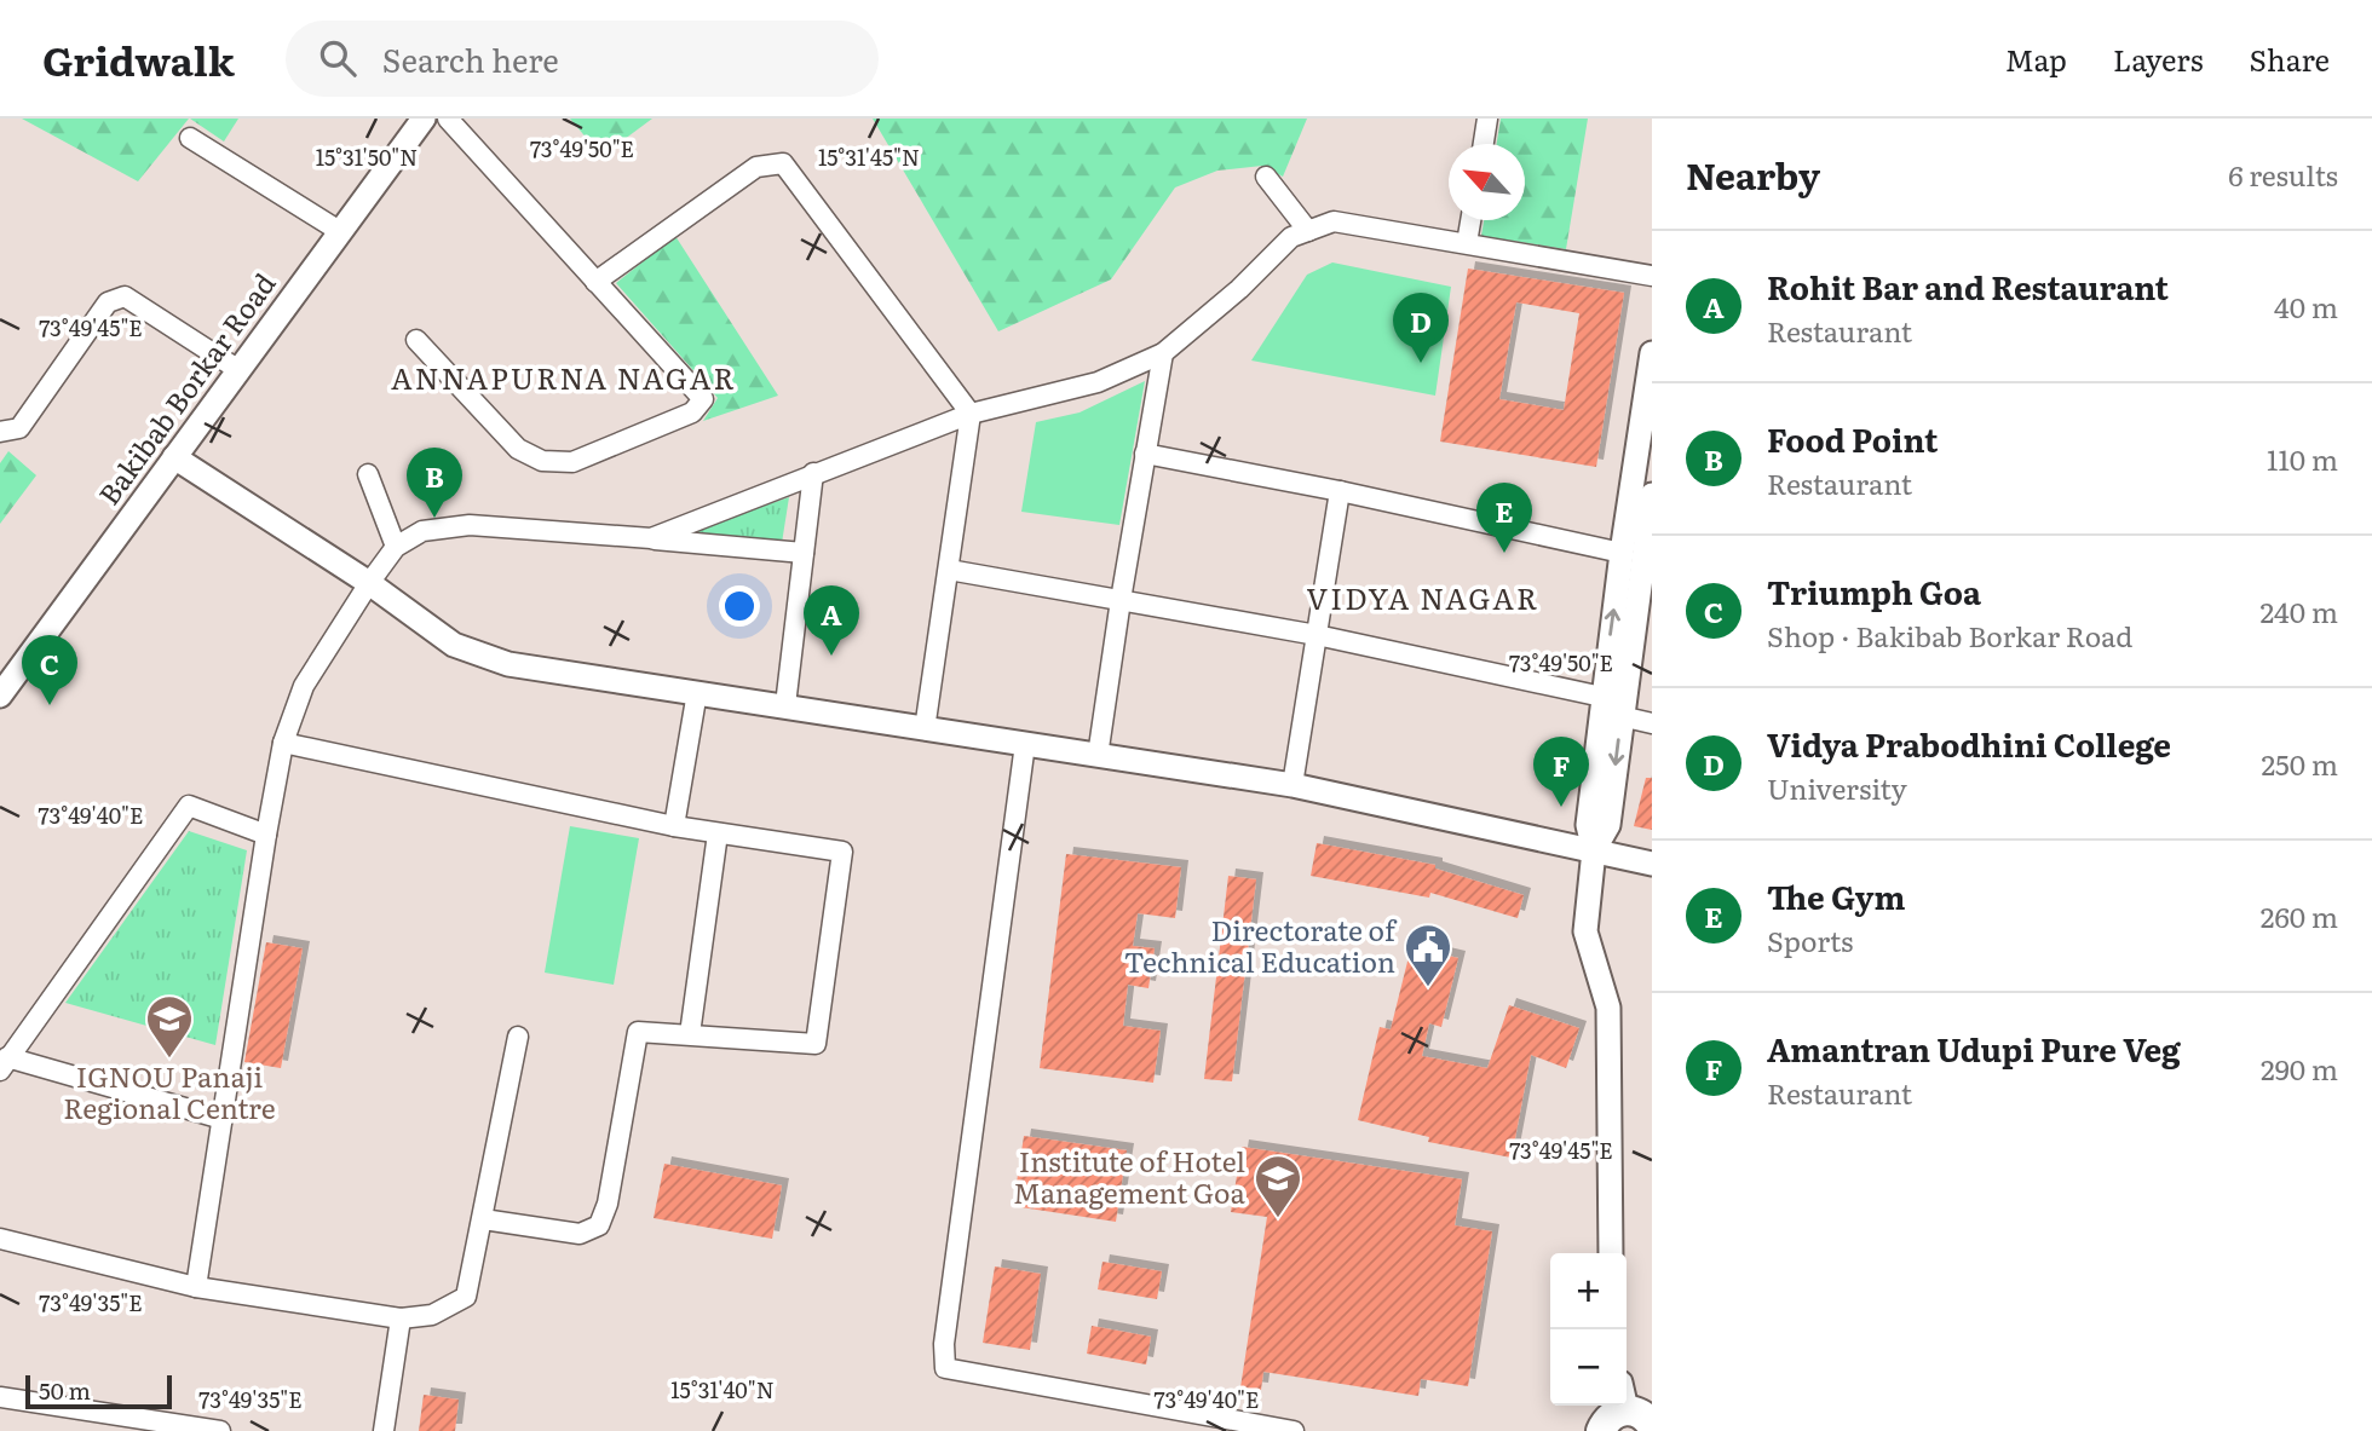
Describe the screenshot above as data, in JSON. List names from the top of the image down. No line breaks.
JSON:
{"streets":{"street":["Bakibab Borkar Road"]},"districts":["ANNAPURNA NAGAR","VIDYA NAGAR"],"places":{"public building":["Directorate of Technical Education"],"school or university":["IGNOU Panaji Regional Centre","Institute of Hotel Management Goa"]},"scale_bar":"50 m","north":"top left","page":{"header":"Gridwalk","search":"Search here","nav":["Map","Layers","Share"],"heading":["Nearby","6 results"],"list":[{"mark":"A","name":"Rohit Bar and Restaurant","note":"Restaurant","value":"40 m"},{"mark":"B","name":"Food Point","note":"Restaurant","value":"110 m"},{"mark":"C","name":"Triumph Goa","note":"Shop · Bakibab Borkar Road","value":"240 m"},{"mark":"D","name":"Vidya Prabodhini College","note":"University","value":"250 m"},{"mark":"E","name":"The Gym","note":"Sports","value":"260 m"},{"mark":"F","name":"Amantran Udupi Pure Veg","note":"Restaurant","value":"290 m"}],"pins":["D","B","E","A","C","F"],"map_buttons":["+","−"],"scale":"50 m"},"coordinates":["73°49'50\"E","15°31'50\"N","15°31'45\"N","73°49'45\"E","73°49'40\"E","73°49'35\"E","15°31'40\"N"]}
